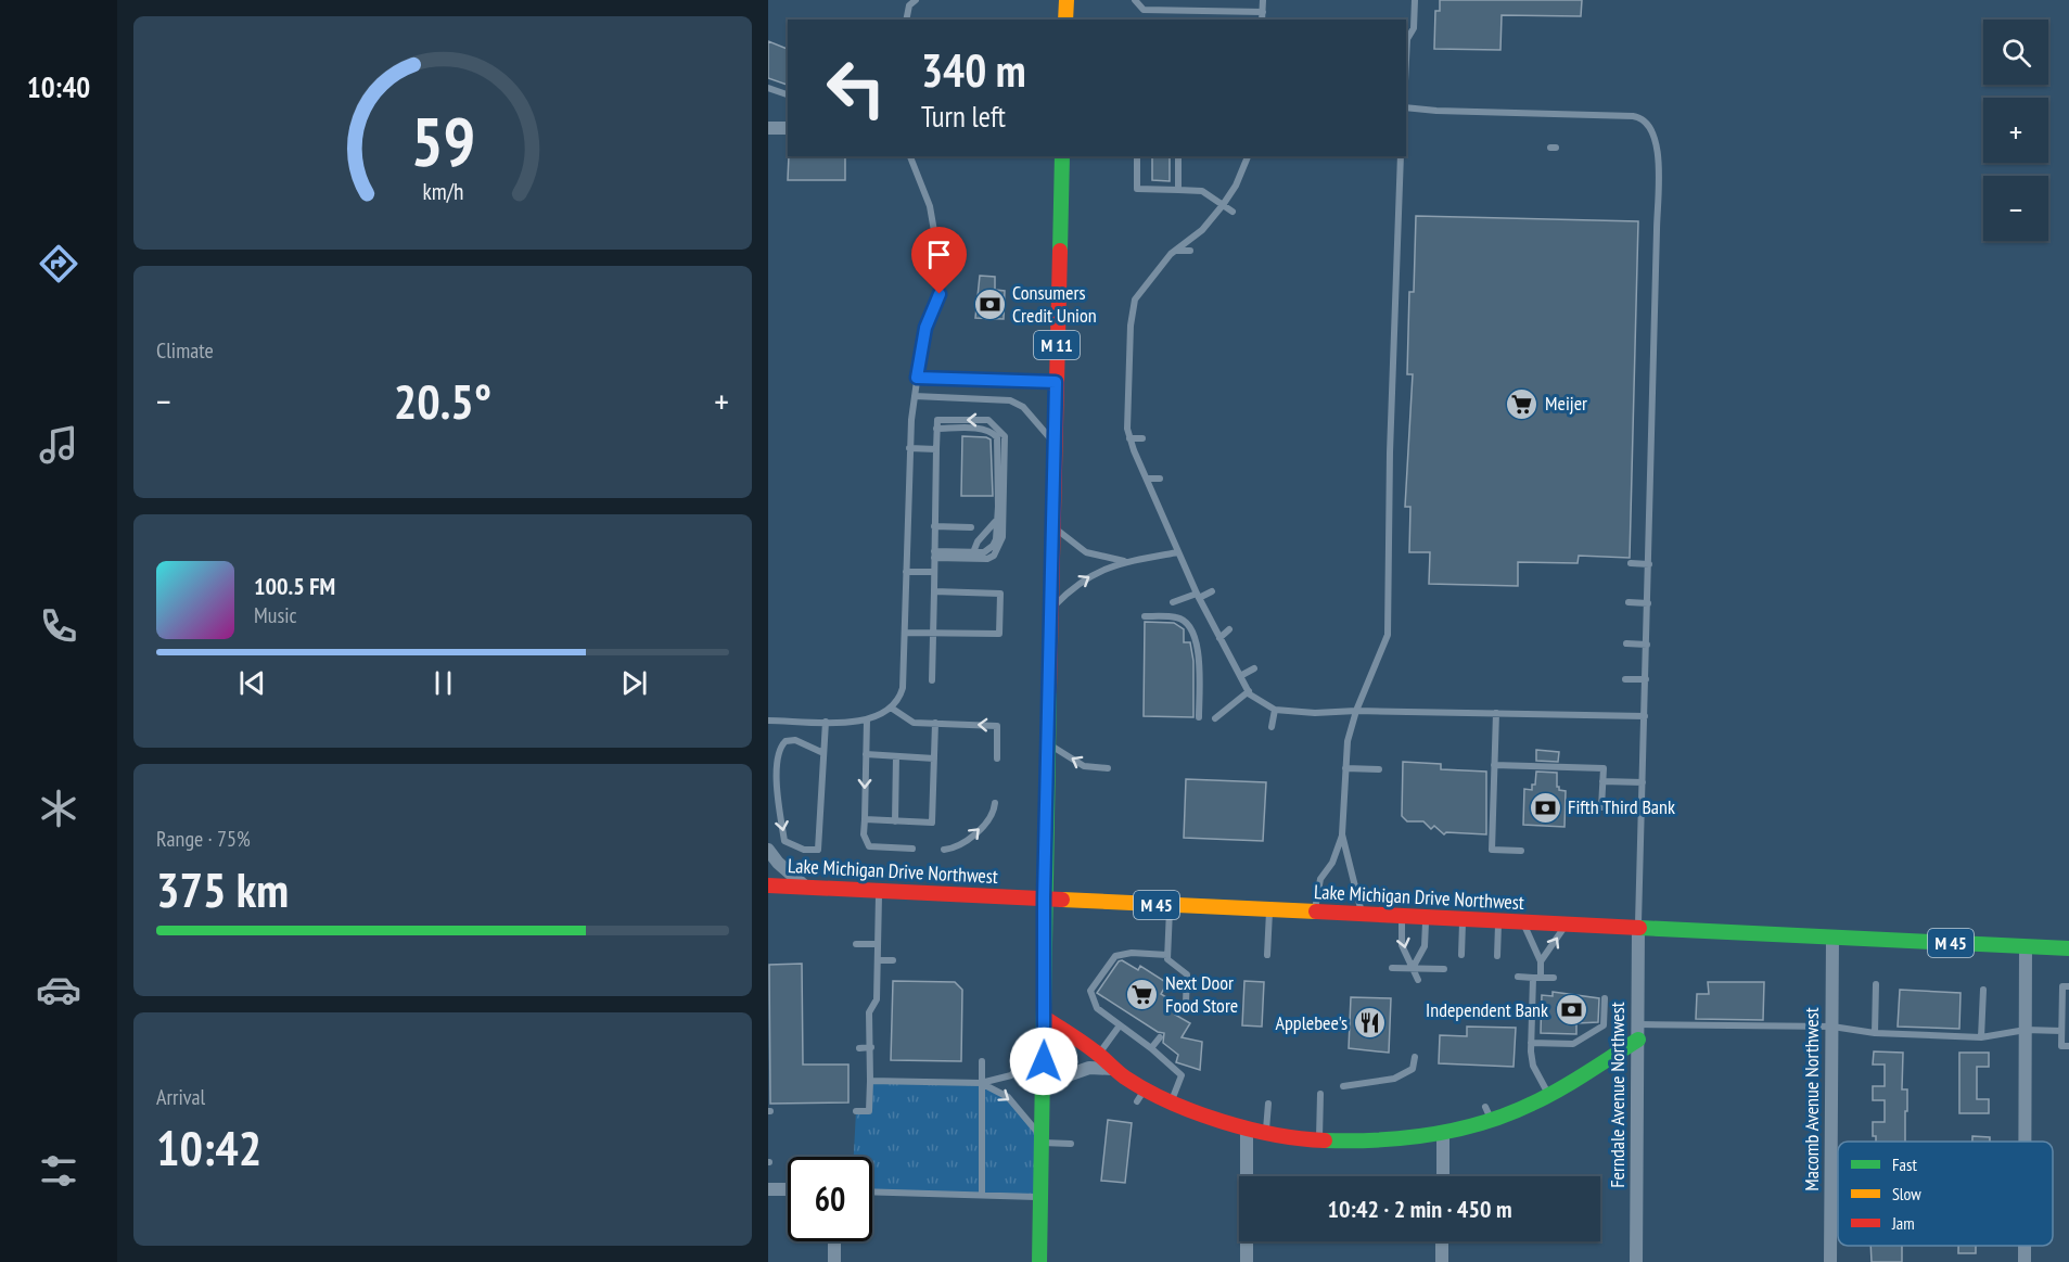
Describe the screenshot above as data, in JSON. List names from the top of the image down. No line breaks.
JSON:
{"streets":{"main road":["M 11","Lake Michigan Drive Northwest","M 45"],"street":["Ferndale Avenue Northwest","Macomb Avenue Northwest"]},"crossings":[["M 11","Lake Michigan Drive Northwest"],["Lake Michigan Drive Northwest","Ferndale Avenue Northwest"],["Lake Michigan Drive Northwest","Macomb Avenue Northwest"]],"places":{"bank":["Consumers Credit Union","Fifth Third Bank","Independent Bank"],"supermarket":["Meijer","Next Door Food Store"],"restaurant":["Applebee's"]},"legend":["Fast","Slow","Jam"],"page":{"tabs":"10:40","map_buttons":["+","−"],"turn":["340 m","Turn left"],"tile":["Climate",["Range · 75%","375 km"],["Arrival","10:42"]],"heat":["−","20.5°","+"],"song":["100.5 FM","Music"],"limit":"60","trip":"10:42 · 2 min · 450 m","gauge":["59","km/h"]}}
